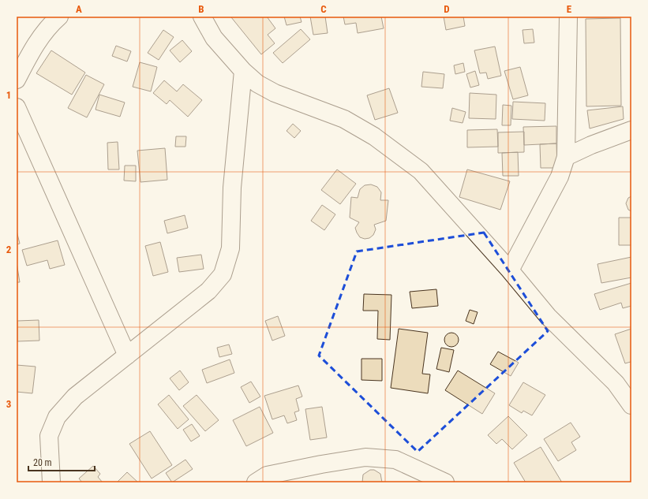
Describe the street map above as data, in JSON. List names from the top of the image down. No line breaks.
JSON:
{"scale_bar":"20 m","grid":{"columns":["A","B","C","D","E"],"rows":["1","2","3"]}}
